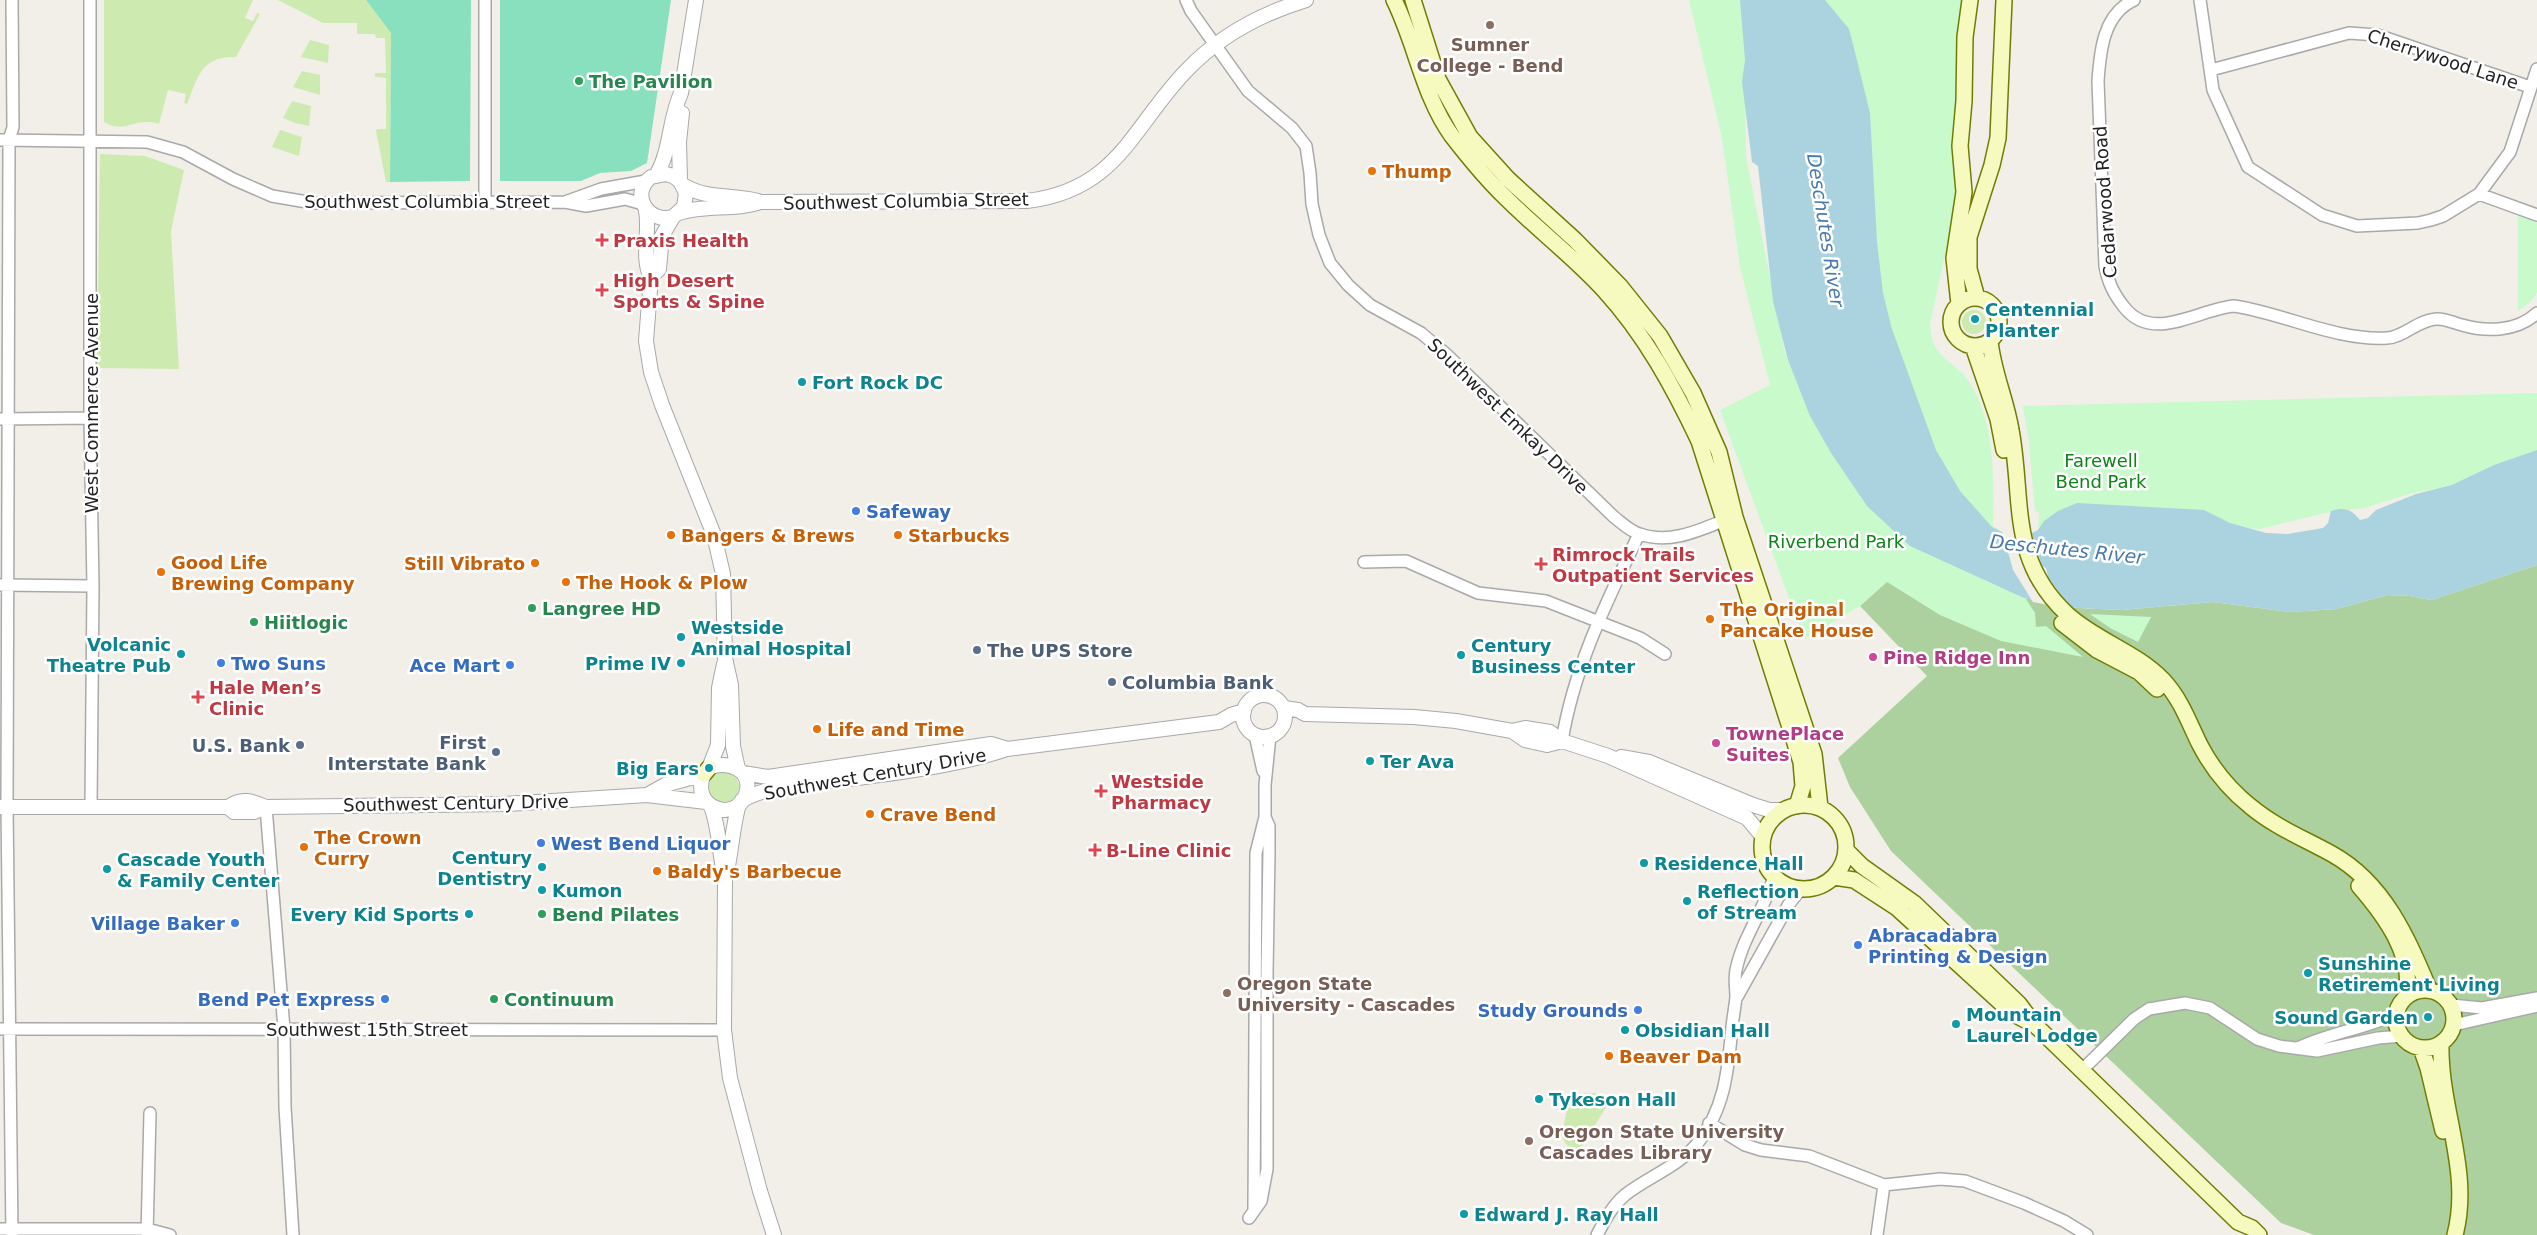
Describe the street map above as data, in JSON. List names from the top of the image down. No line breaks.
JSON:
{"streets":{"street":["Cherrywood Lane","Southwest Columbia Street","Cedarwood Road","West Commerce Avenue","Southwest Emkay Drive","Southwest Century Drive","Southwest 15th Street"]},"crossings":[["Southwest Columbia Street","West Commerce Avenue"],["Southwest Columbia Street","Southwest Emkay Drive"],["West Commerce Avenue","Southwest Century Drive"]],"water":["Deschutes River"],"parks":["Farewell Bend Park","Riverbend Park"],"places":{"other":["Sumner College - Bend","The Pavilion","Thump","Centennial Planter","Fort Rock DC","Safeway","Bangers & Brews","Starbucks","Still Vibrato","Good Life Brewing Company","The Hook & Plow","Langree HD","The Original Pancake House","Hiitlogic","Westside Animal Hospital","The UPS Store","Volcanic Theatre Pub","Century Business Center","Pine Ridge Inn","Two Suns","Prime IV","Ace Mart","Columbia Bank","Life and Time","TownePlace Suites","U.S. Bank","First Interstate Bank","Ter Ava","Big Ears","Crave Bend","West Bend Liquor","The Crown Curry","Residence Hall","Century Dentistry","Cascade Youth & Family Center","Baldy's Barbecue","Kumon","Reflection of Stream","Every Kid Sports","Bend Pilates","Village Baker","Abracadabra Printing & Design","Sunshine Retirement Living","Oregon State University - Cascades","Bend Pet Express","Continuum","Study Grounds","Sound Garden","Mountain Laurel Lodge","Obsidian Hall","Beaver Dam","Tykeson Hall","Oregon State University Cascades Library","Edward J. Ray Hall"],"health":["Praxis Health","High Desert Sports & Spine","Rimrock Trails Outpatient Services","Hale Men’s Clinic","Westside Pharmacy","B-Line Clinic"]}}
